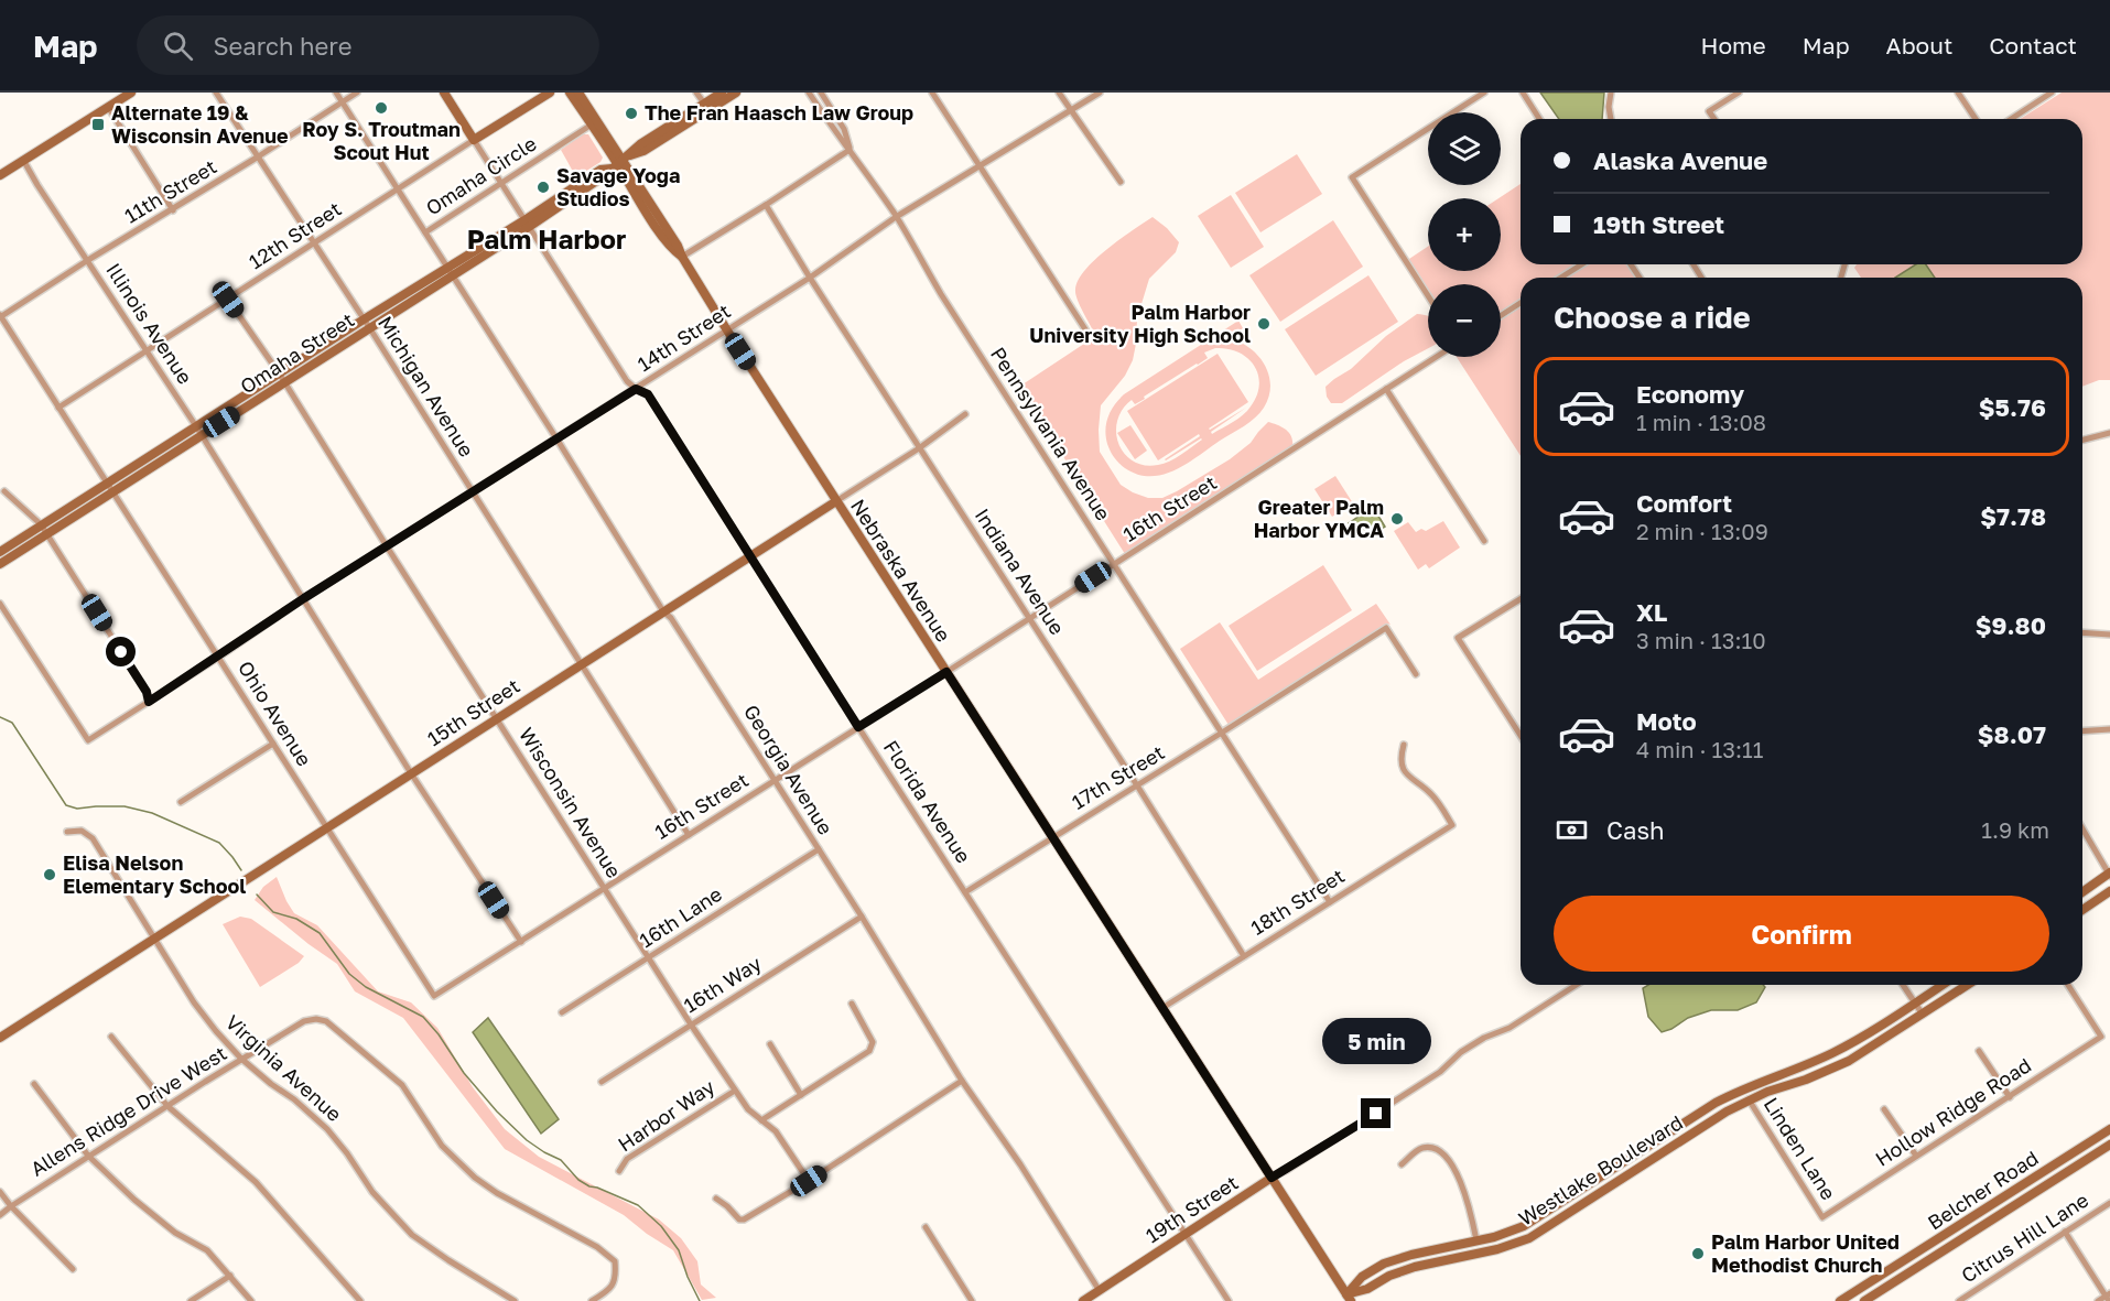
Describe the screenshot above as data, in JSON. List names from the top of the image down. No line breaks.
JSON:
{"streets":{"street":["Omaha Circle","11th Street","12th Street","Illinois Avenue","14th Street","Omaha Street","Michigan Avenue","Pennsylvania Avenue","16th Street","Nebraska Avenue","Indiana Avenue","15th Street","Ohio Avenue","Georgia Avenue","17th Street","Florida Avenue","Wisconsin Avenue","18th Street","16th Lane","16th Way","Virginia Avenue","Allens Ridge Drive West","Hollow Ridge Road","Harbor Way","Linden Lane","Westlake Boulevard","Belcher Road","19th Street","Citrus Hill Lane"]},"crossings":[["Omaha Circle","Omaha Street"],["Omaha Circle","Nebraska Avenue"],["Omaha Circle","Georgia Avenue"],["Omaha Circle","Florida Avenue"],["11th Street","Illinois Avenue"],["11th Street","Michigan Avenue"],["11th Street","Ohio Avenue"],["12th Street","Illinois Avenue"],["12th Street","Michigan Avenue"],["12th Street","Ohio Avenue"],["12th Street","Florida Avenue"],["12th Street","Wisconsin Avenue"],["Illinois Avenue","14th Street"],["Illinois Avenue","Omaha Street"],["Illinois Avenue","16th Street"],["Illinois Avenue","15th Street"],["14th Street","Michigan Avenue"],["14th Street","Pennsylvania Avenue"],["14th Street","Nebraska Avenue"],["14th Street","Indiana Avenue"],["14th Street","Ohio Avenue"],["14th Street","Georgia Avenue"],["14th Street","Florida Avenue"],["14th Street","Wisconsin Avenue"],["Omaha Street","Michigan Avenue"],["Omaha Street","Nebraska Avenue"],["Omaha Street","Ohio Avenue"],["Omaha Street","Georgia Avenue"],["Omaha Street","Florida Avenue"],["Omaha Street","Wisconsin Avenue"],["Michigan Avenue","16th Street"],["Michigan Avenue","15th Street"],["Pennsylvania Avenue","16th Street"],["Pennsylvania Avenue","17th Street"],["Pennsylvania Avenue","18th Street"],["16th Street","Nebraska Avenue"],["16th Street","Indiana Avenue"],["16th Street","Ohio Avenue"],["16th Street","Georgia Avenue"],["16th Street","Florida Avenue"],["16th Street","Wisconsin Avenue"],["Nebraska Avenue","15th Street"],["Nebraska Avenue","17th Street"],["Nebraska Avenue","18th Street"],["Nebraska Avenue","Westlake Boulevard"],["Nebraska Avenue","19th Street"],["Indiana Avenue","15th Street"],["Indiana Avenue","17th Street"],["Indiana Avenue","18th Street"],["15th Street","Ohio Avenue"],["15th Street","Georgia Avenue"],["15th Street","Florida Avenue"],["15th Street","Wisconsin Avenue"],["15th Street","Virginia Avenue"],["Georgia Avenue","16th Lane"],["Georgia Avenue","16th Way"],["Georgia Avenue","19th Street"],["17th Street","Florida Avenue"],["Florida Avenue","19th Street"],["Wisconsin Avenue","16th Lane"],["Wisconsin Avenue","16th Way"],["Wisconsin Avenue","Harbor Way"],["Virginia Avenue","Allens Ridge Drive West"],["Hollow Ridge Road","Linden Lane"],["Linden Lane","Westlake Boulevard"]],"districts":["Palm Harbor"],"places":{"other":["Roy S. Troutman Scout Hut","The Fran Haasch Law Group","Savage Yoga Studios","Palm Harbor University High School","Greater Palm Harbor YMCA","Elisa Nelson Elementary School","Palm Harbor United Methodist Church"],"transit":["Alternate 19 & Wisconsin Avenue"]},"page":{"header":"Map","search":"Search here","nav":["Home","Map","About","Contact"],"map_buttons":["+","−"],"banner":["Alaska Avenue","19th Street"],"heading":"Choose a ride","list":[{"name":"Economy","note":"1 min · 13:08","value":"$5.76"},{"name":"Comfort","note":"2 min · 13:09","value":"$7.78"},{"name":"XL","note":"3 min · 13:10","value":"$9.80"},{"name":"Moto","note":"4 min · 13:11","value":"$8.07"}],"pay":["Cash","1.9 km"],"buttons":"Confirm","bubble":"5 min"}}
